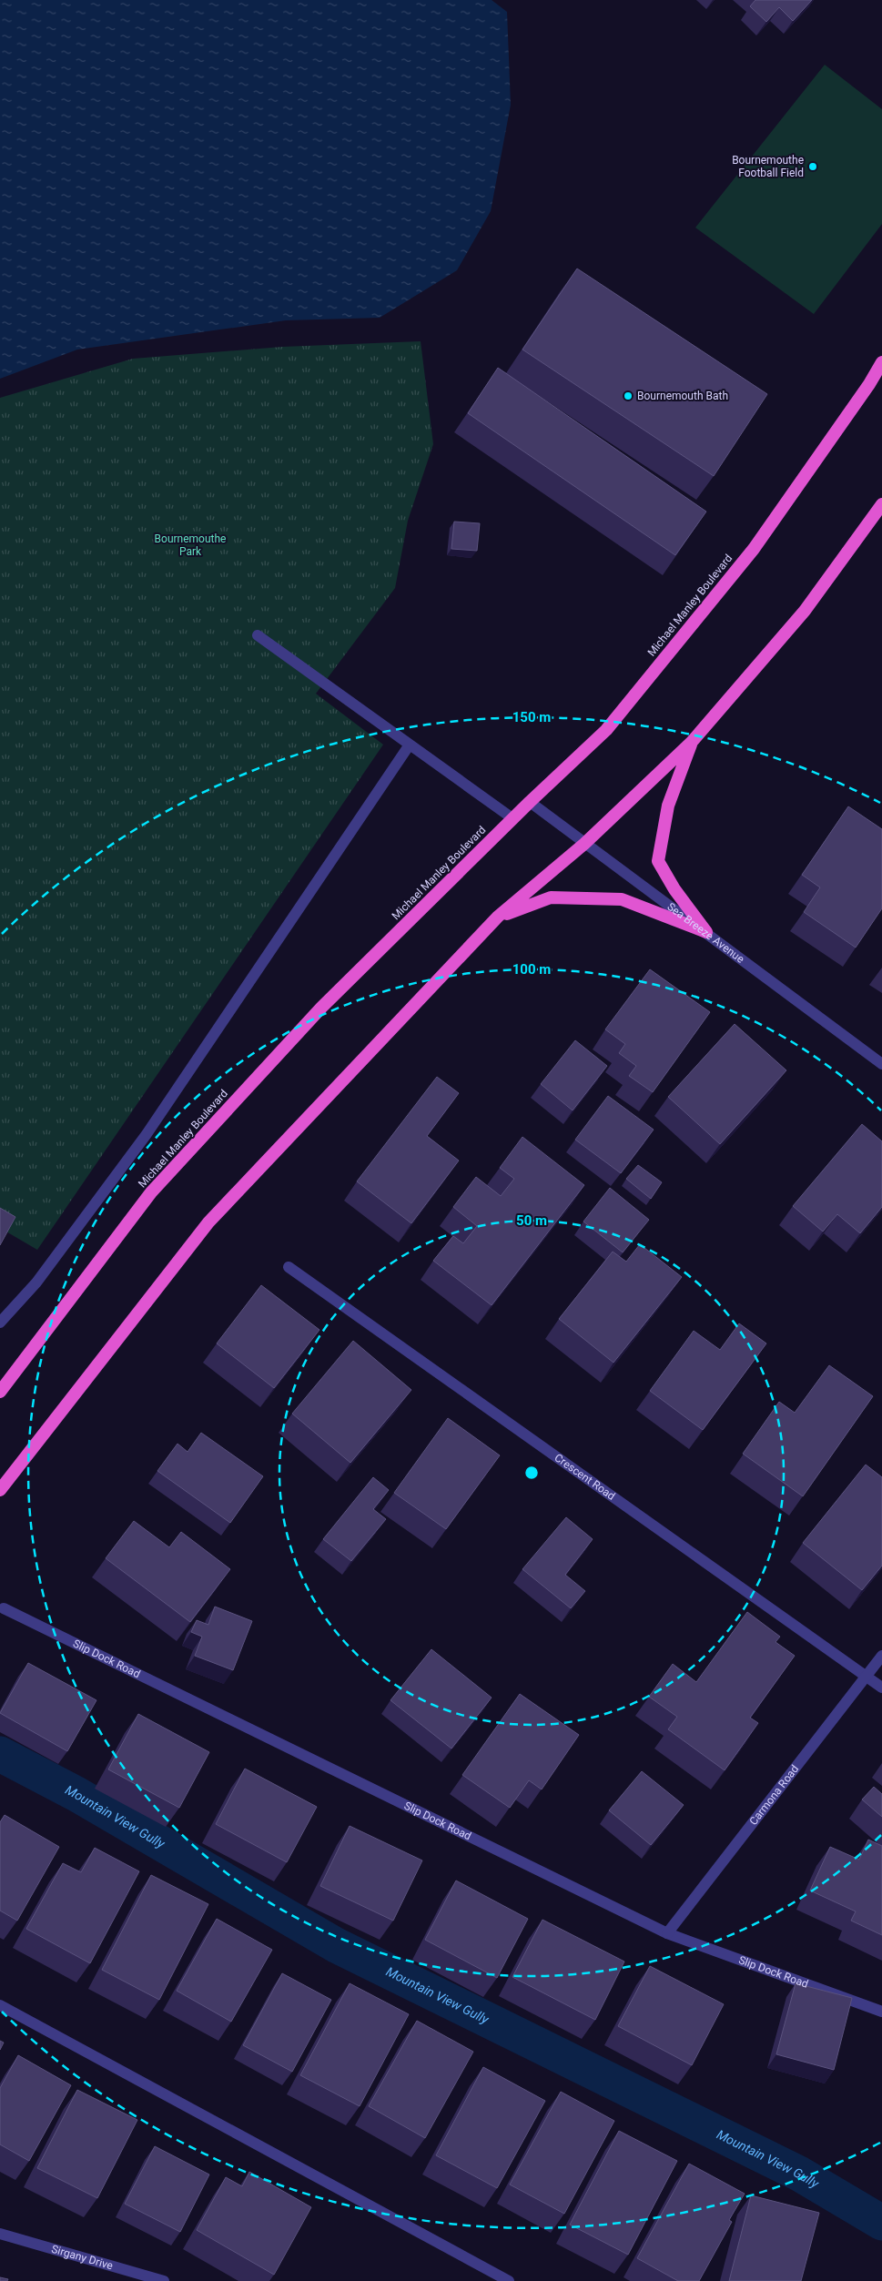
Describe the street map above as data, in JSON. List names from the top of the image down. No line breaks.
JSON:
{"streets":{"highway":["Michael Manley Boulevard"],"street":["Sea Breeze Avenue","Crescent Road","Slip Dock Road","Carmona Road","Sirgany Drive"]},"crossings":[["Michael Manley Boulevard","Sea Breeze Avenue"],["Crescent Road","Carmona Road"],["Slip Dock Road","Carmona Road"]],"water":["Mountain View Gully"],"parks":["Bournemouthe Park"],"places":["Bournemouthe Football Field","Bournemouth Bath"],"rings":["150 m","100 m","50 m"]}
